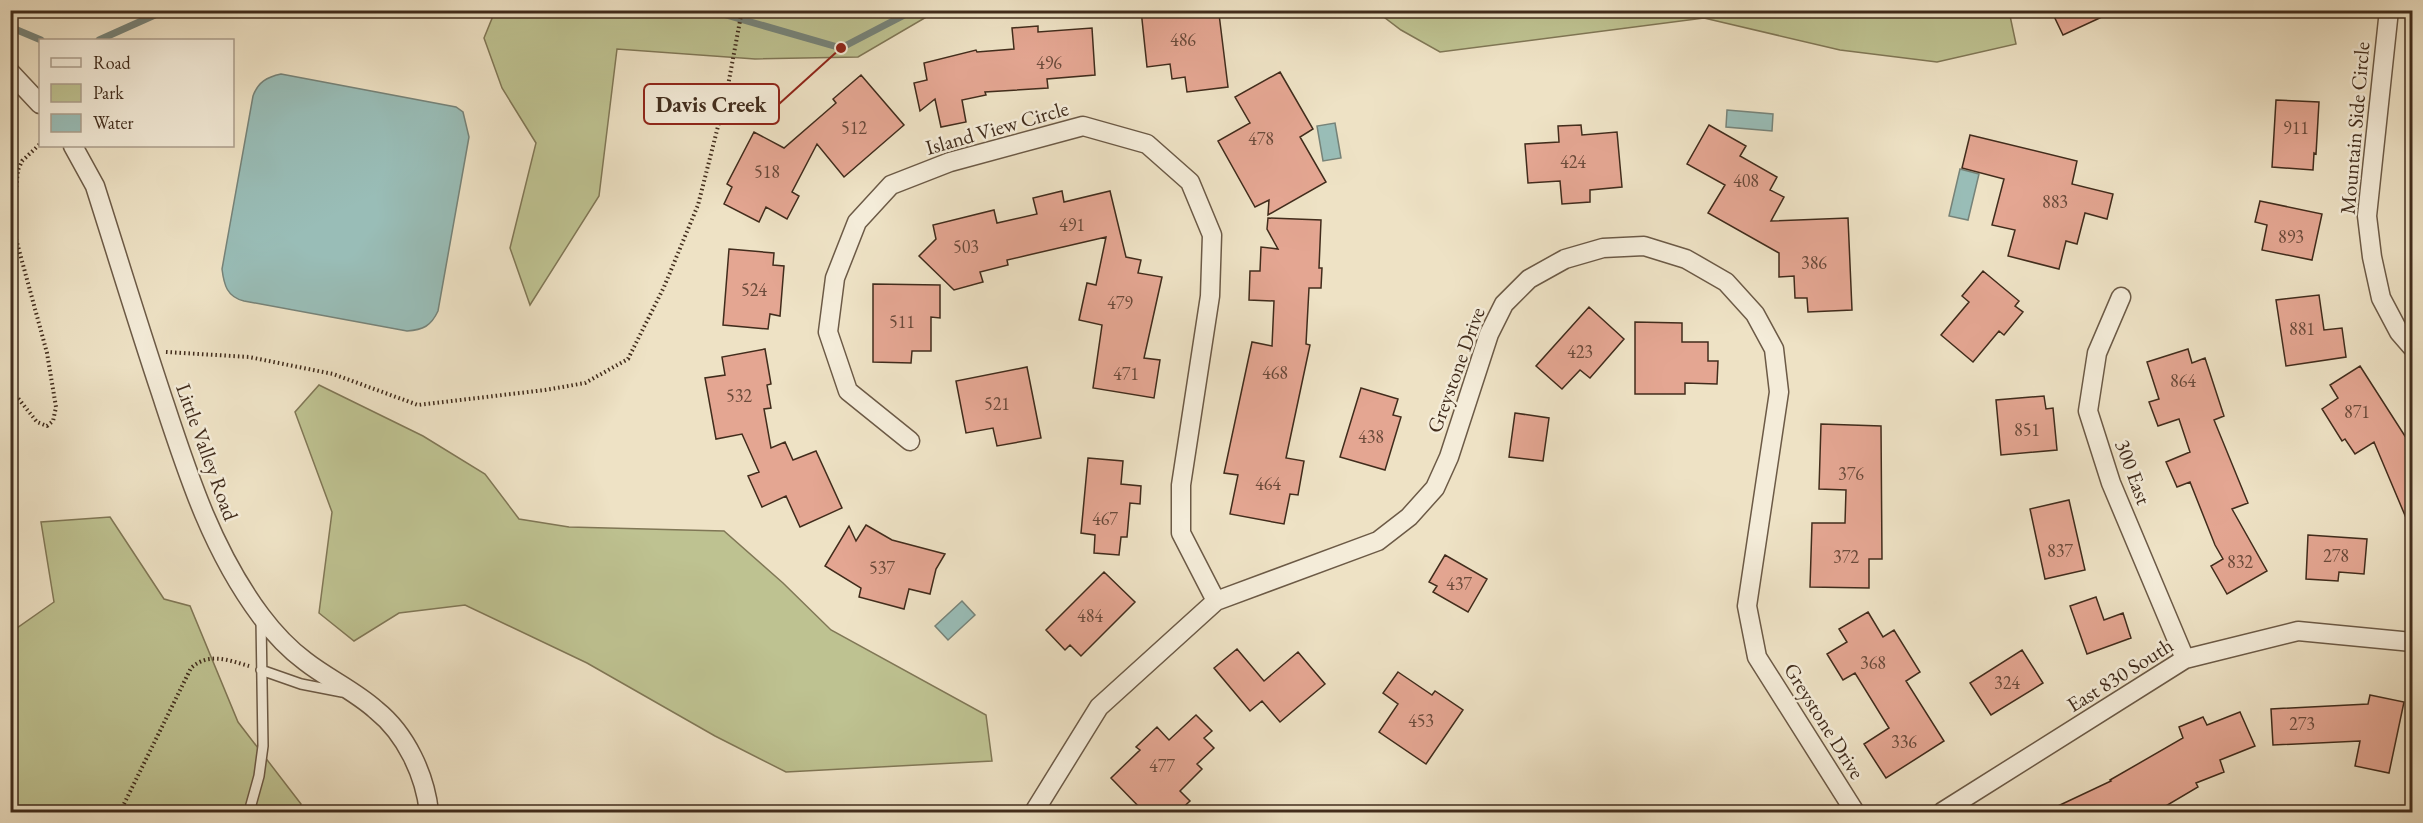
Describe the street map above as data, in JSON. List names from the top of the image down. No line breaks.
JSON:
{"streets":{"street":["Island View Circle","Mountain Side Circle","Greystone Drive","Little Valley Road","300 East","East 830 South"]},"crossings":[["Island View Circle","Greystone Drive"],["300 East","East 830 South"]],"places":["Davis Creek"],"house_numbers":["486","496","512","911","478","424","518","408","883","491","893","503","386","524","479","511","881","423","468","471","864","532","521","871","851","438","376","464","467","837","278","372","832","537","437","484","368","324","453","273","336","477"],"legend":["Road","Park","Water"]}
